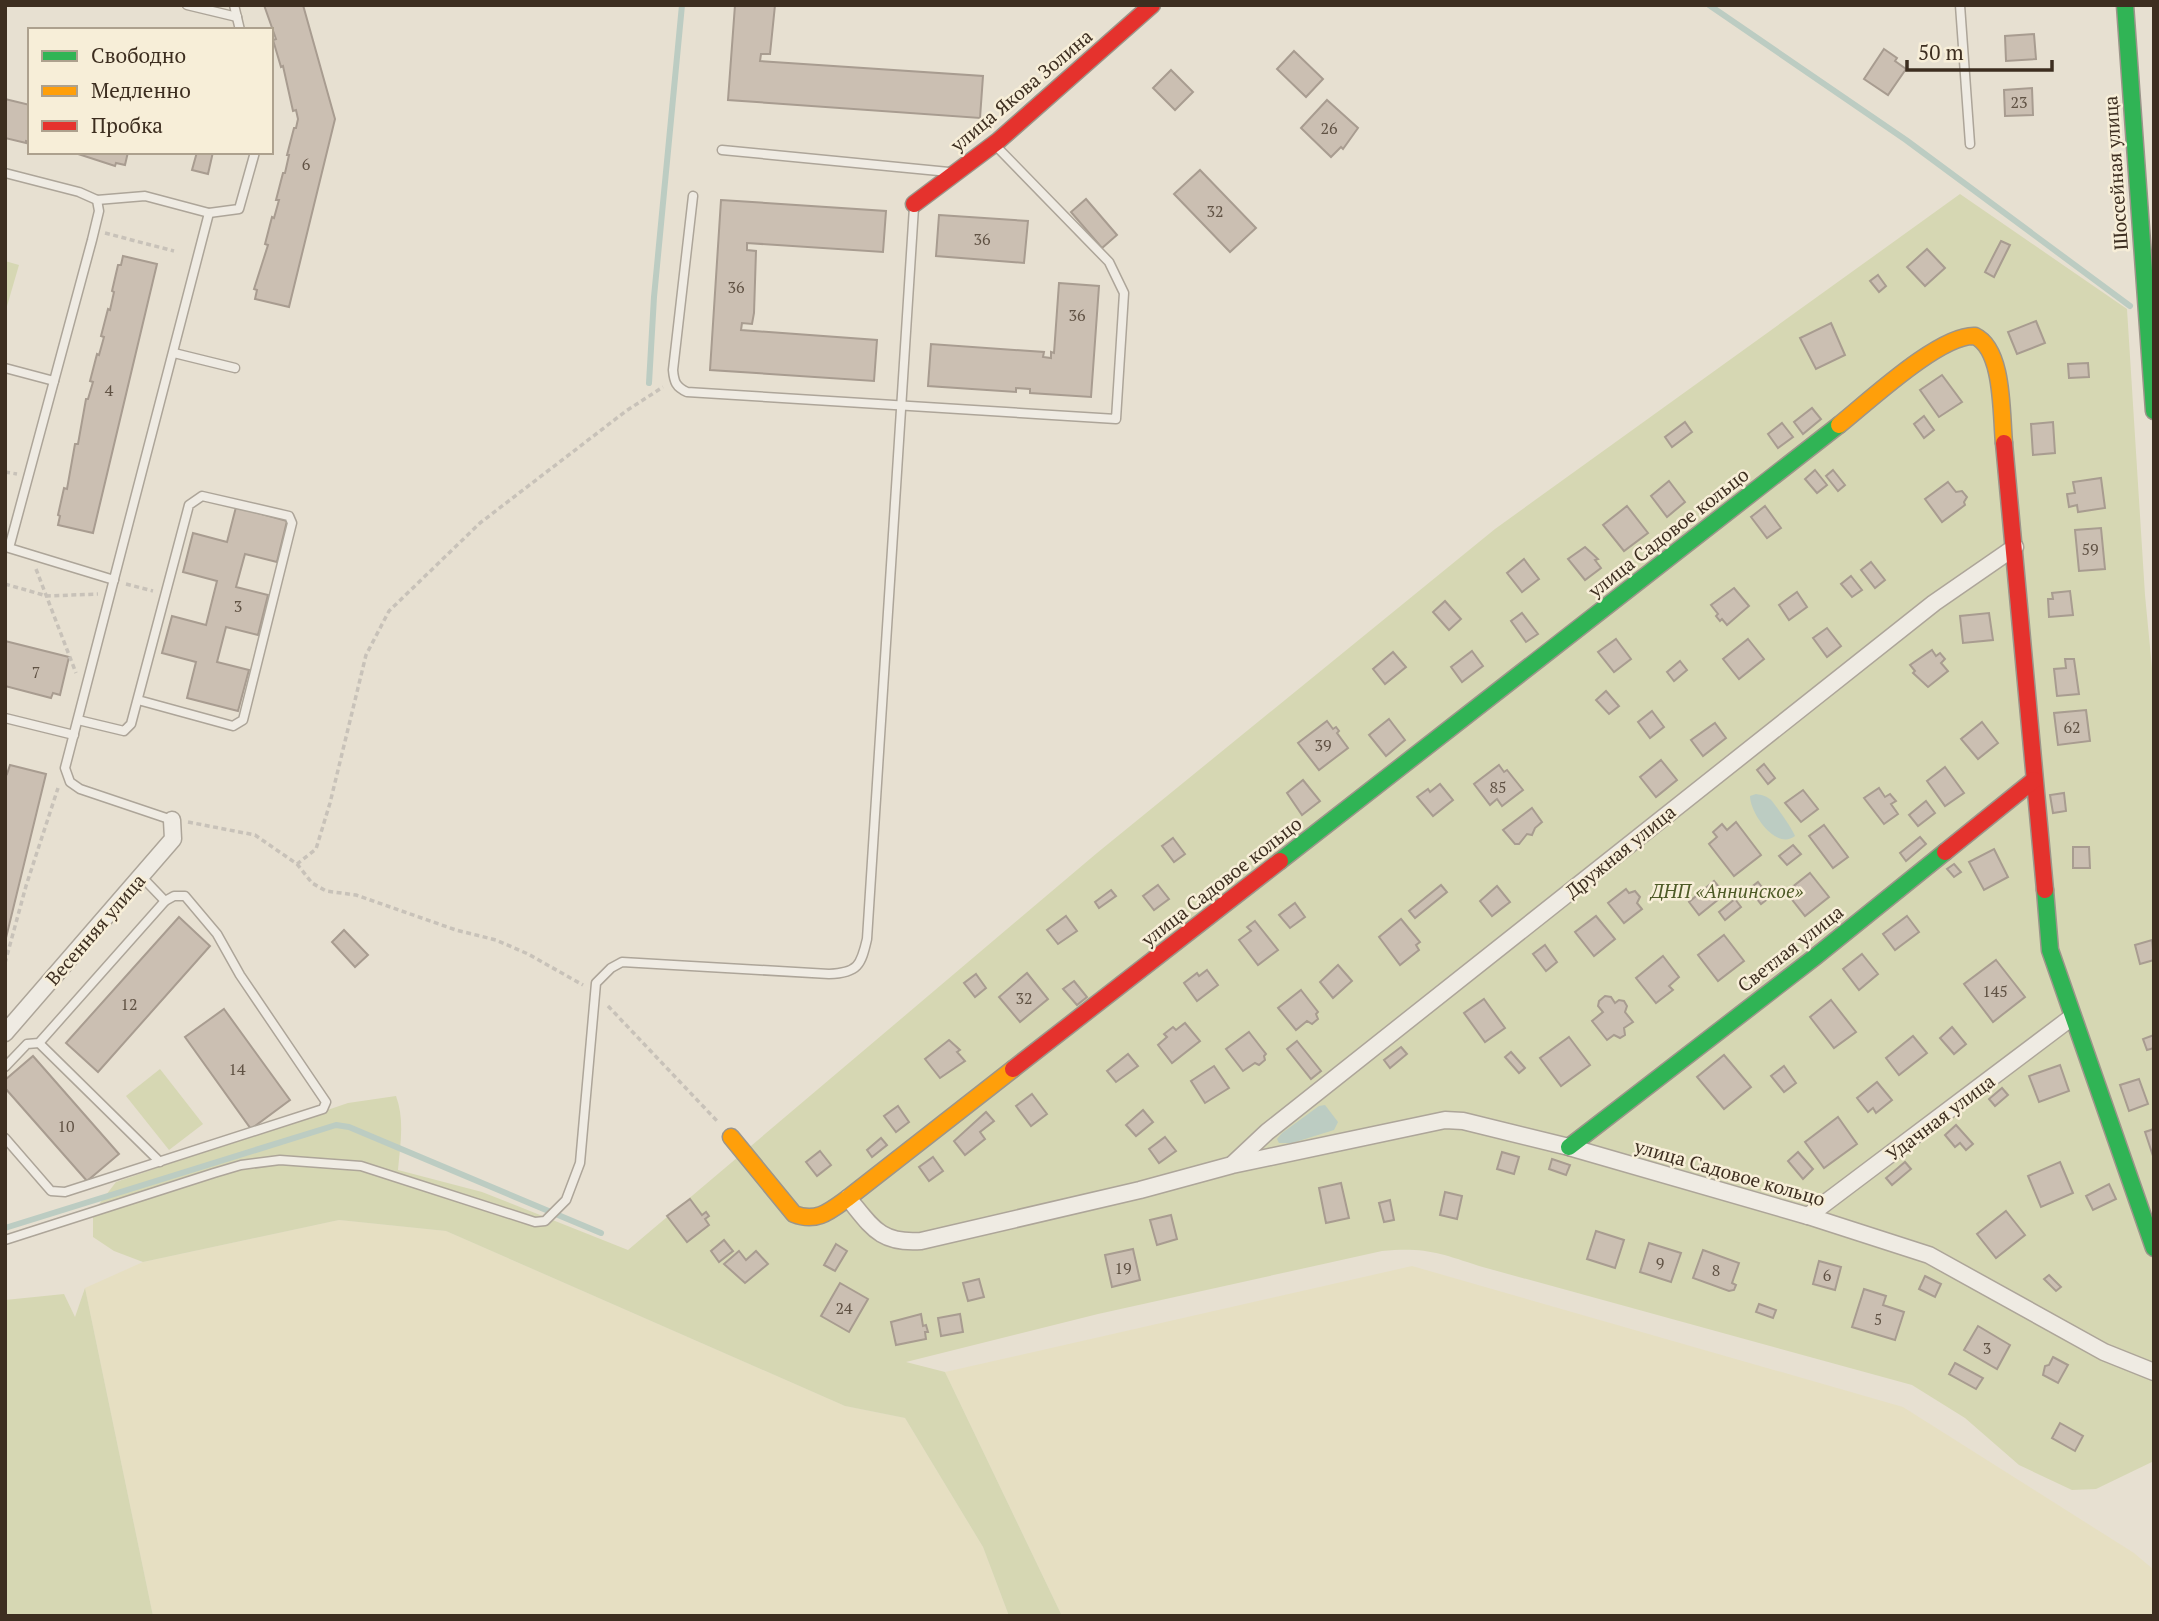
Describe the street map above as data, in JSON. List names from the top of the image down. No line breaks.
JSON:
{"streets":{"street":["улица Якова Золина","Шоссейная улица","улица Садовое кольцо","Дружная улица","Весенняя улица","Светлая улица","Удачная улица"]},"crossings":[["улица Садовое кольцо","Дружная улица"],["улица Садовое кольцо","Светлая улица"],["улица Садовое кольцо","Удачная улица"]],"parks":["ДНП «Аннинское»"],"house_numbers":["23","26","6","32","36","36","36","4","59","3","7","62","39","85","145","32","12","14","10","9","19","8","6","24","5","3"],"legend":["Свободно","Медленно","Пробка"],"scale_bar":"50 m"}
